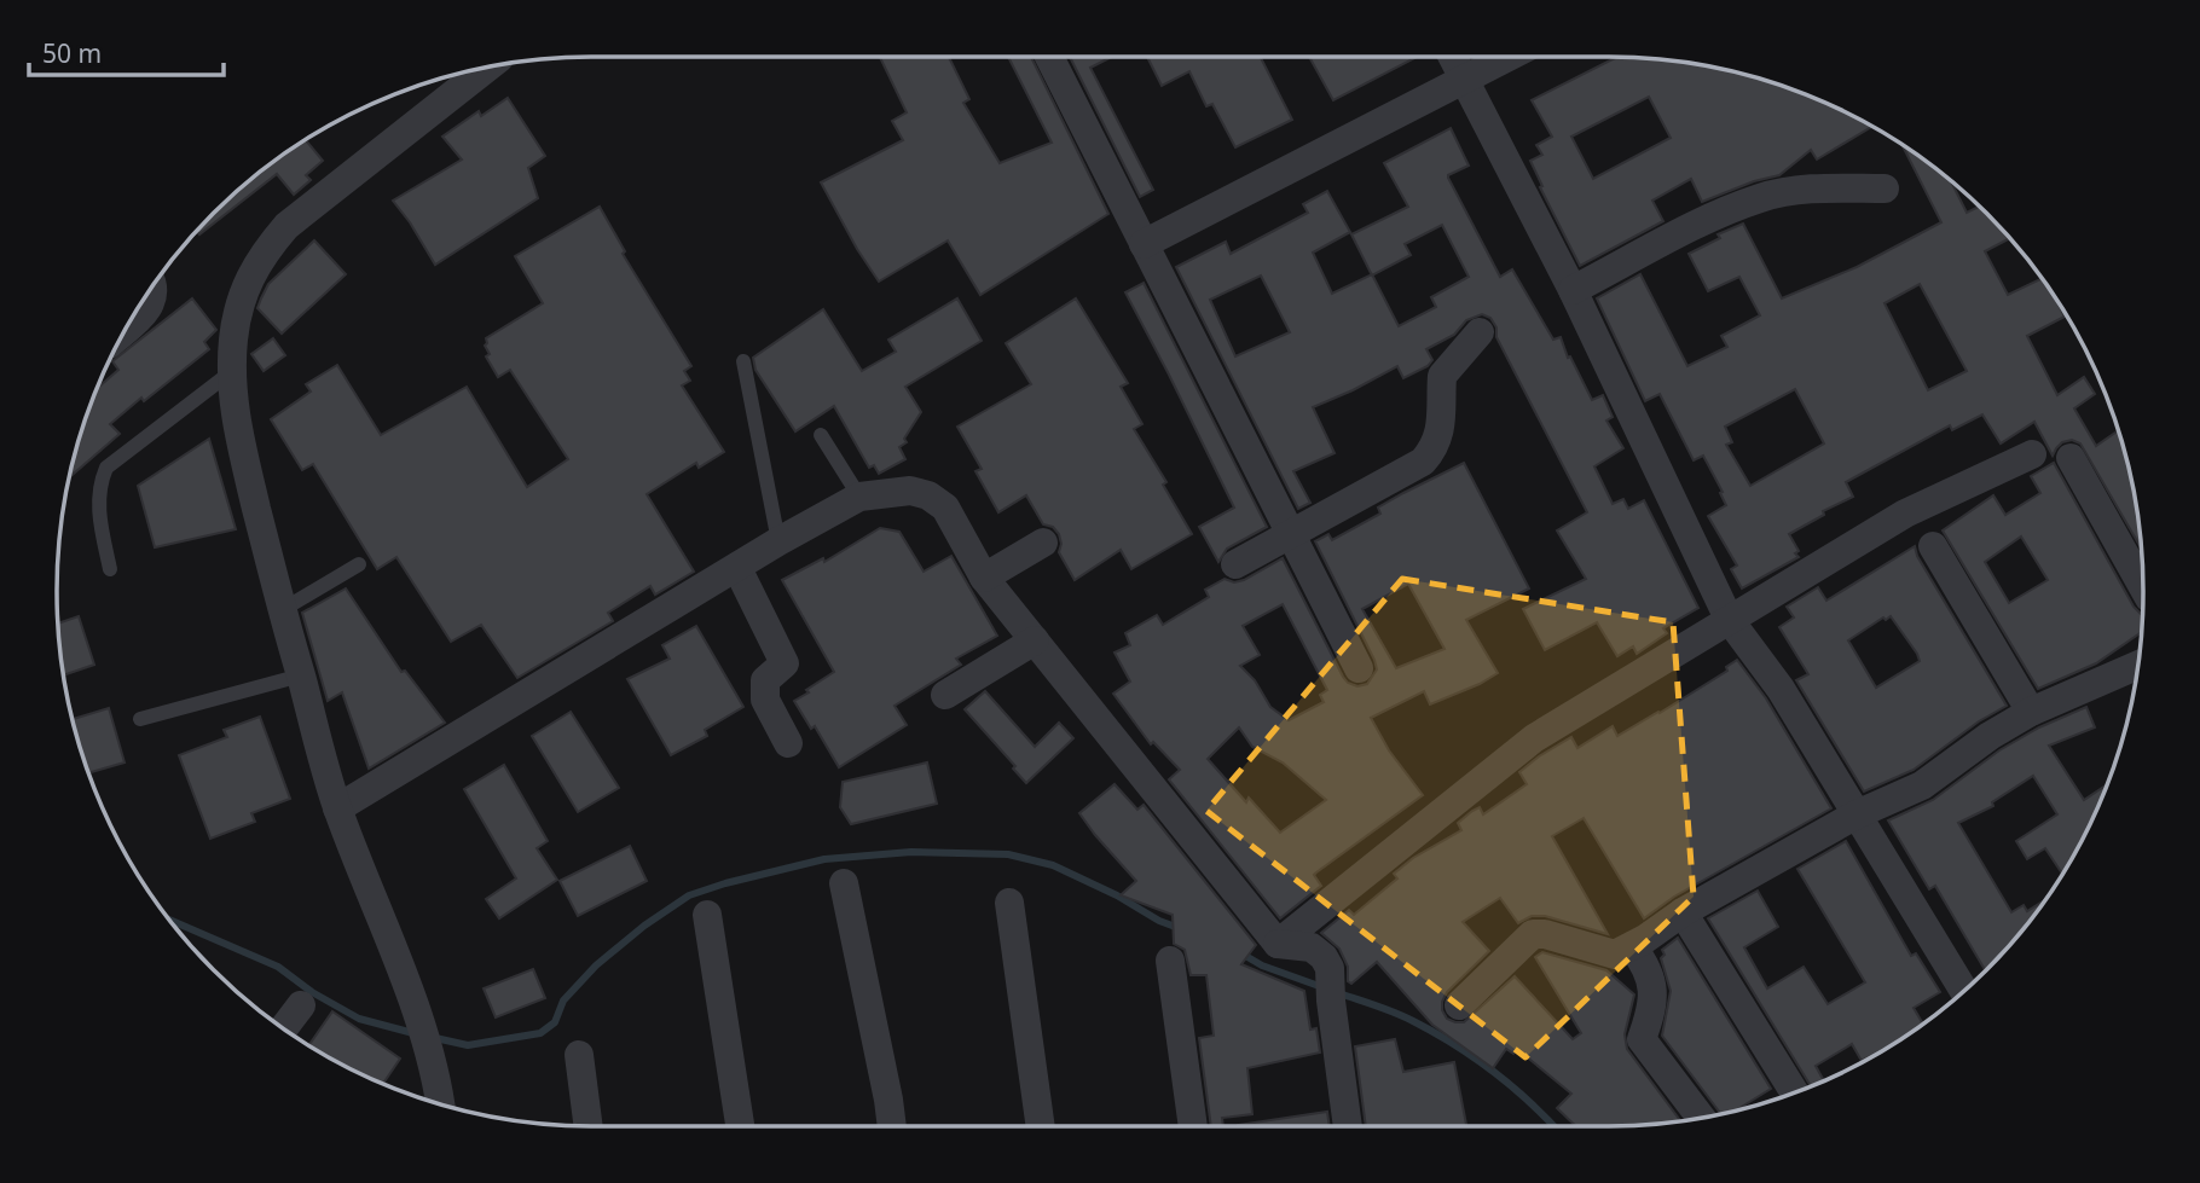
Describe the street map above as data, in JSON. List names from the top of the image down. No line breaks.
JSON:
{"scale_bar":"50 m"}
